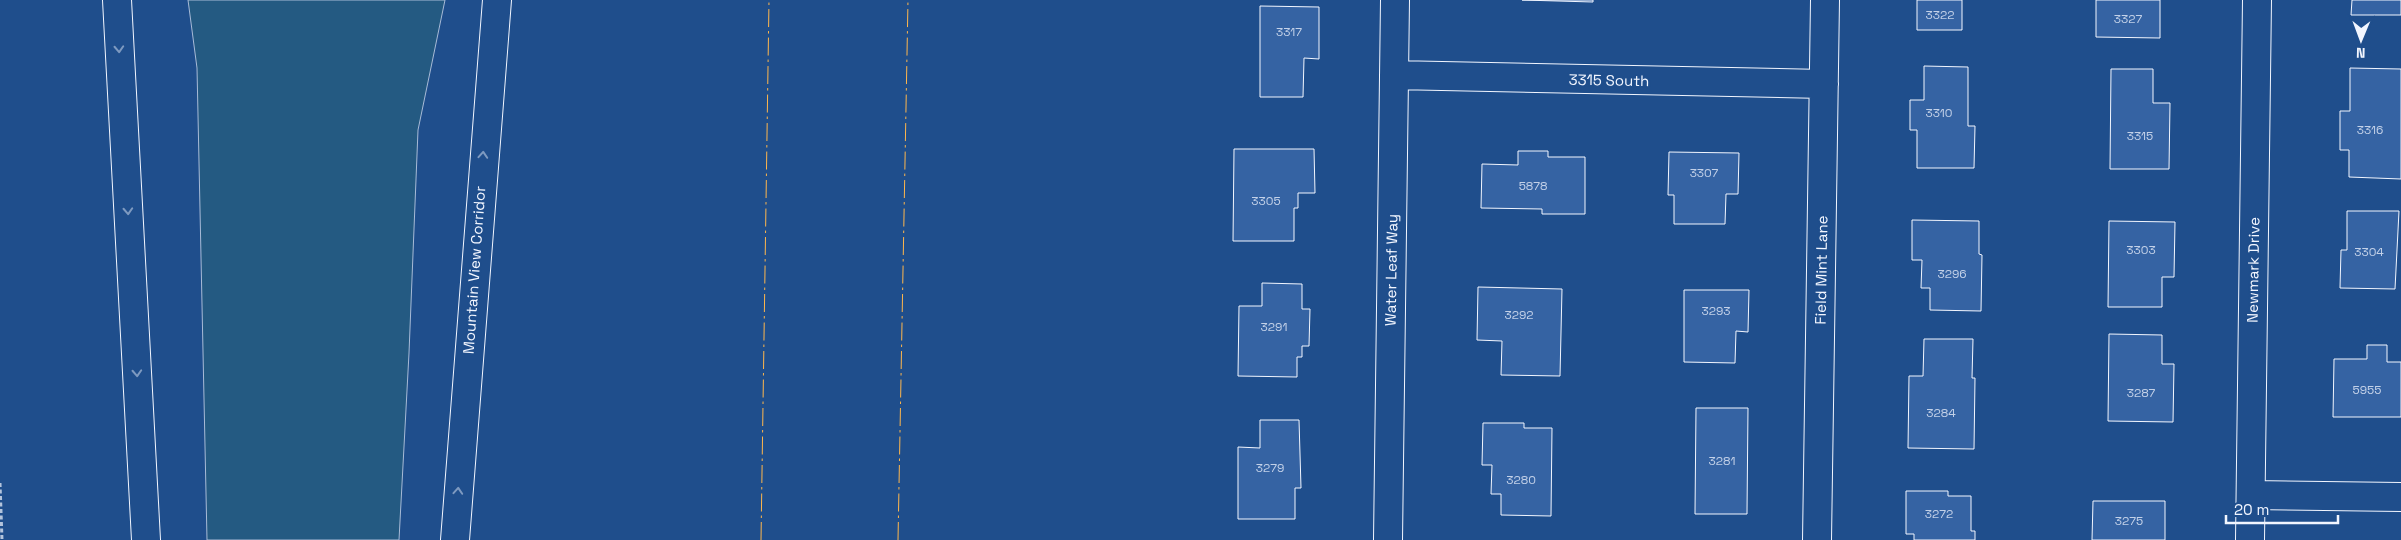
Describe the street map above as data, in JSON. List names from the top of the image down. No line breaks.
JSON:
{"streets":{"main road":["3315 South","Mountain View Corridor","Water Leaf Way","Field Mint Lane","Newmark Drive"]},"crossings":[["3315 South","Water Leaf Way"],["3315 South","Field Mint Lane"]],"one_way":["Mountain View Corridor"],"house_numbers":["3322","3327","3317","3310","3316","3315","3307","5878","3305","3303","3304","3296","3293","3292","3291","5955","3287","3284","3281","3279","3280","3272","3275"],"scale_bar":"20 m","north":"bottom"}
